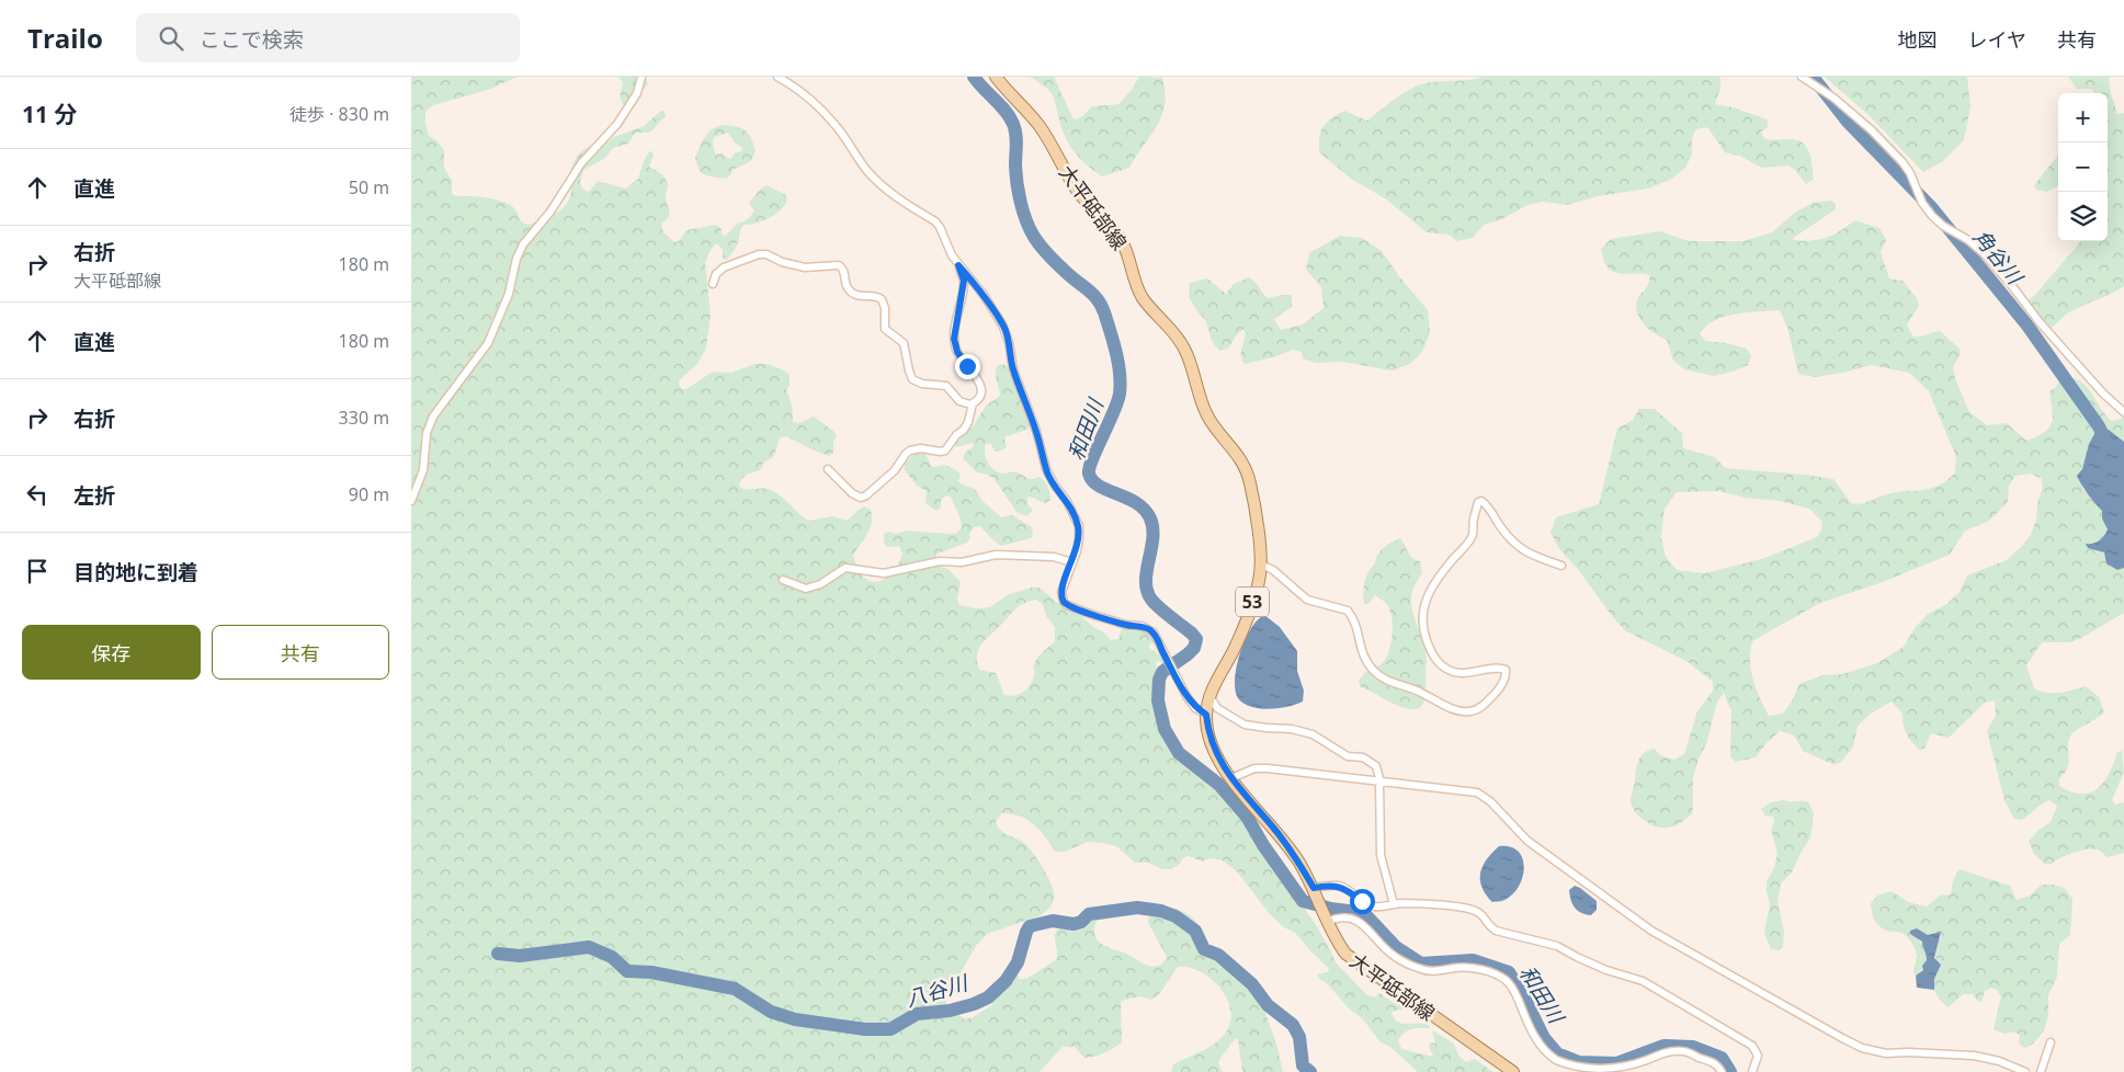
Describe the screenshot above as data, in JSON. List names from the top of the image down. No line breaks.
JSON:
{"streets":{"main road":["大平砥部線","53"]},"water":["角谷川","和田川","八谷川"],"page":{"header":"Trailo","search":"ここで検索","nav":["地図","レイヤ","共有"],"heading":["11 分","徒歩 · 830 m"],"map_buttons":["+","−"],"list":[["直進","50 m"],["右折","大平砥部線","180 m"],["直進","180 m"],["右折","330 m"],["左折","90 m"],"目的地に到着"],"buttons":["保存","共有"]}}
